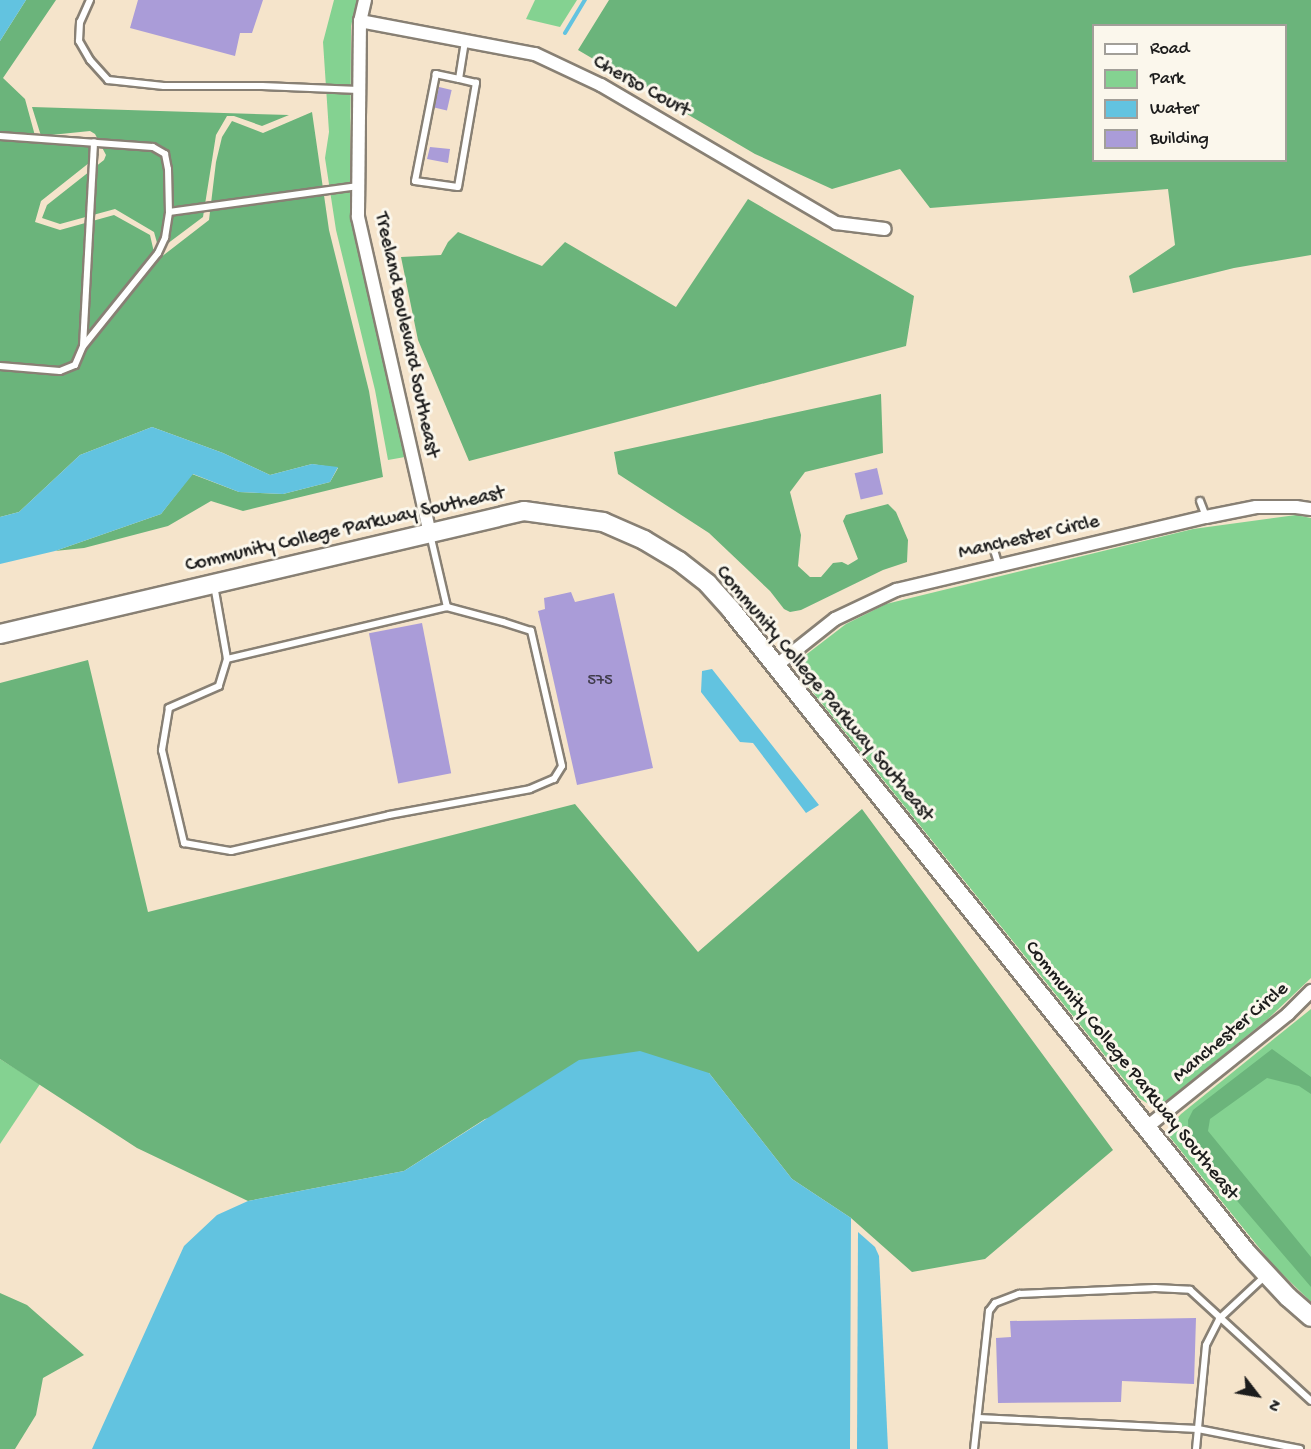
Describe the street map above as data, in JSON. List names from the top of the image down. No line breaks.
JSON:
{"streets":{"street":["Cherso Court","Treeland Boulevard Southeast","Community College Parkway Southeast","Manchester Circle"]},"crossings":[["Cherso Court","Treeland Boulevard Southeast"],["Treeland Boulevard Southeast","Community College Parkway Southeast"],["Community College Parkway Southeast","Manchester Circle"]],"house_numbers":["575"],"legend":["Road","Park","Water","Building"],"north":"bottom right"}
